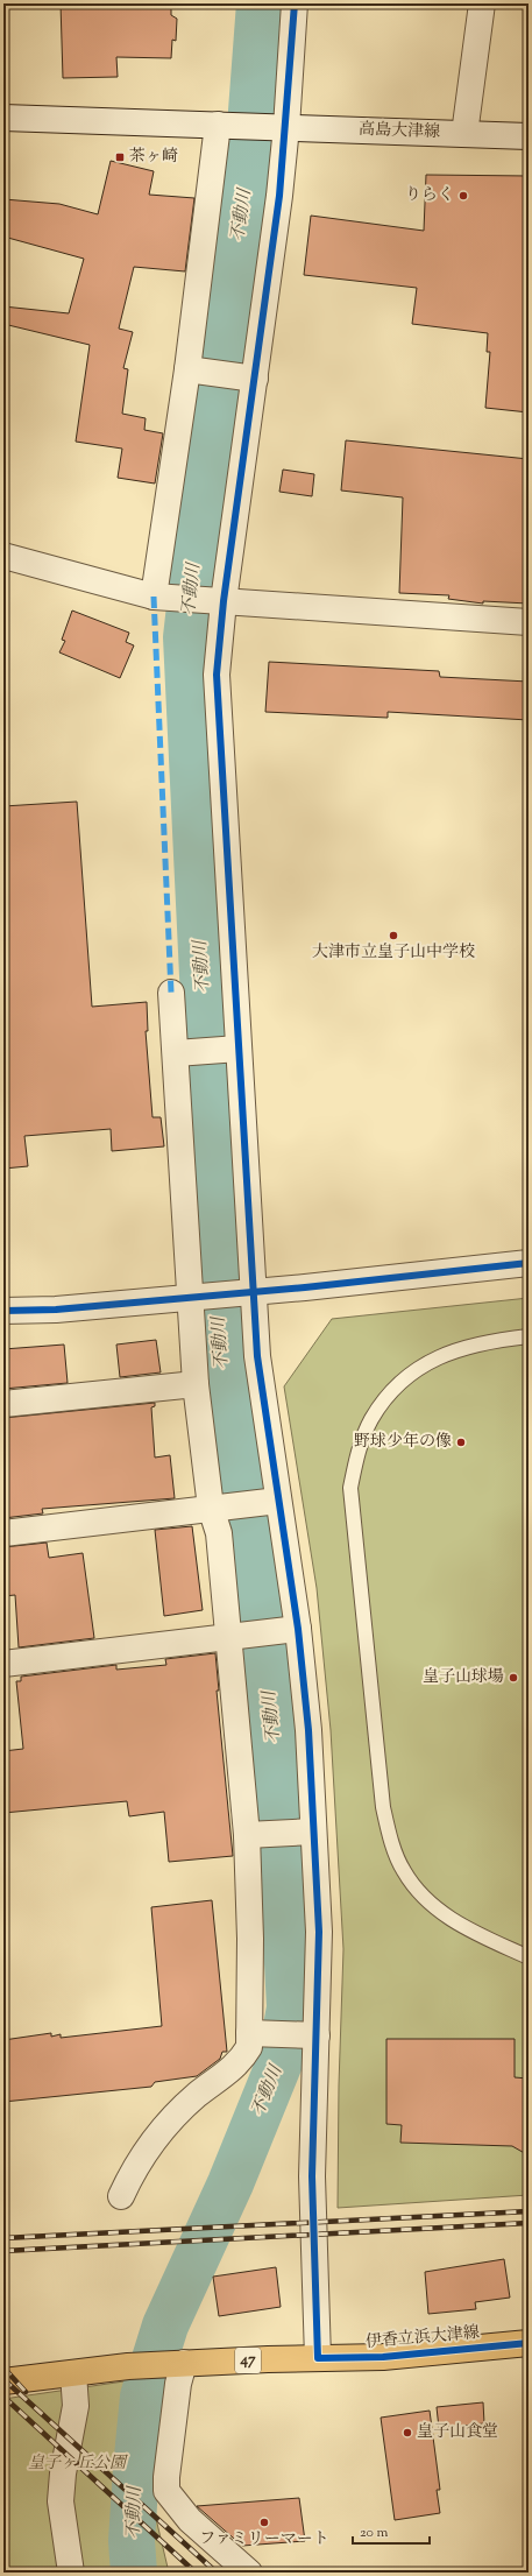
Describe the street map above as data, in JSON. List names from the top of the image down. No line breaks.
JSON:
{"streets":{"main road":["伊香立浜大津線","47"],"street":["高島大津線"]},"water":["不動川"],"parks":["皇子ヶ丘公園"],"places":{"transit":["茶ヶ崎"],"other":["りらく","大津市立皇子山中学校","野球少年の像","皇子山球場","皇子山食堂","ファミリーマート"]},"scale_bar":"20 m"}
